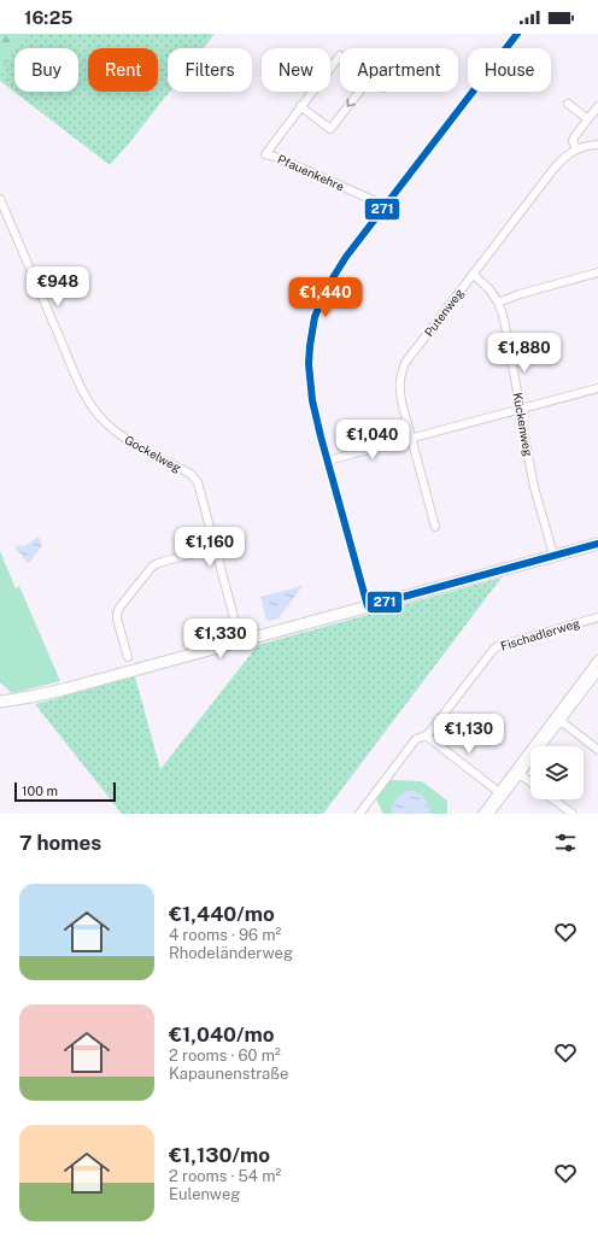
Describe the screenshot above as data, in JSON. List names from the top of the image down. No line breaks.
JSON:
{"streets":{"street":["Pfauenkehre","Putenweg","Kückenweg","Gockelweg","Fischadlerweg"]},"crossings":[["Putenweg","Kückenweg"]],"lines":["transit line 271"],"scale_bar":"100 m","page":{"status":"16:25","chip":["Buy","Rent","Filters","New","Apartment","House"],"price":["€948","€1,440","€1,880","€1,040","€1,160","€1,330","€1,130"],"scale":"100 m","heading":"7 homes","list":[{"name":"€1,440/mo","note":"4 rooms · 96 m² · Rhodeländerweg"},{"name":"€1,040/mo","note":"2 rooms · 60 m² · Kapaunenstraße"},{"name":"€1,130/mo","note":"2 rooms · 54 m² · Eulenweg"}]}}
